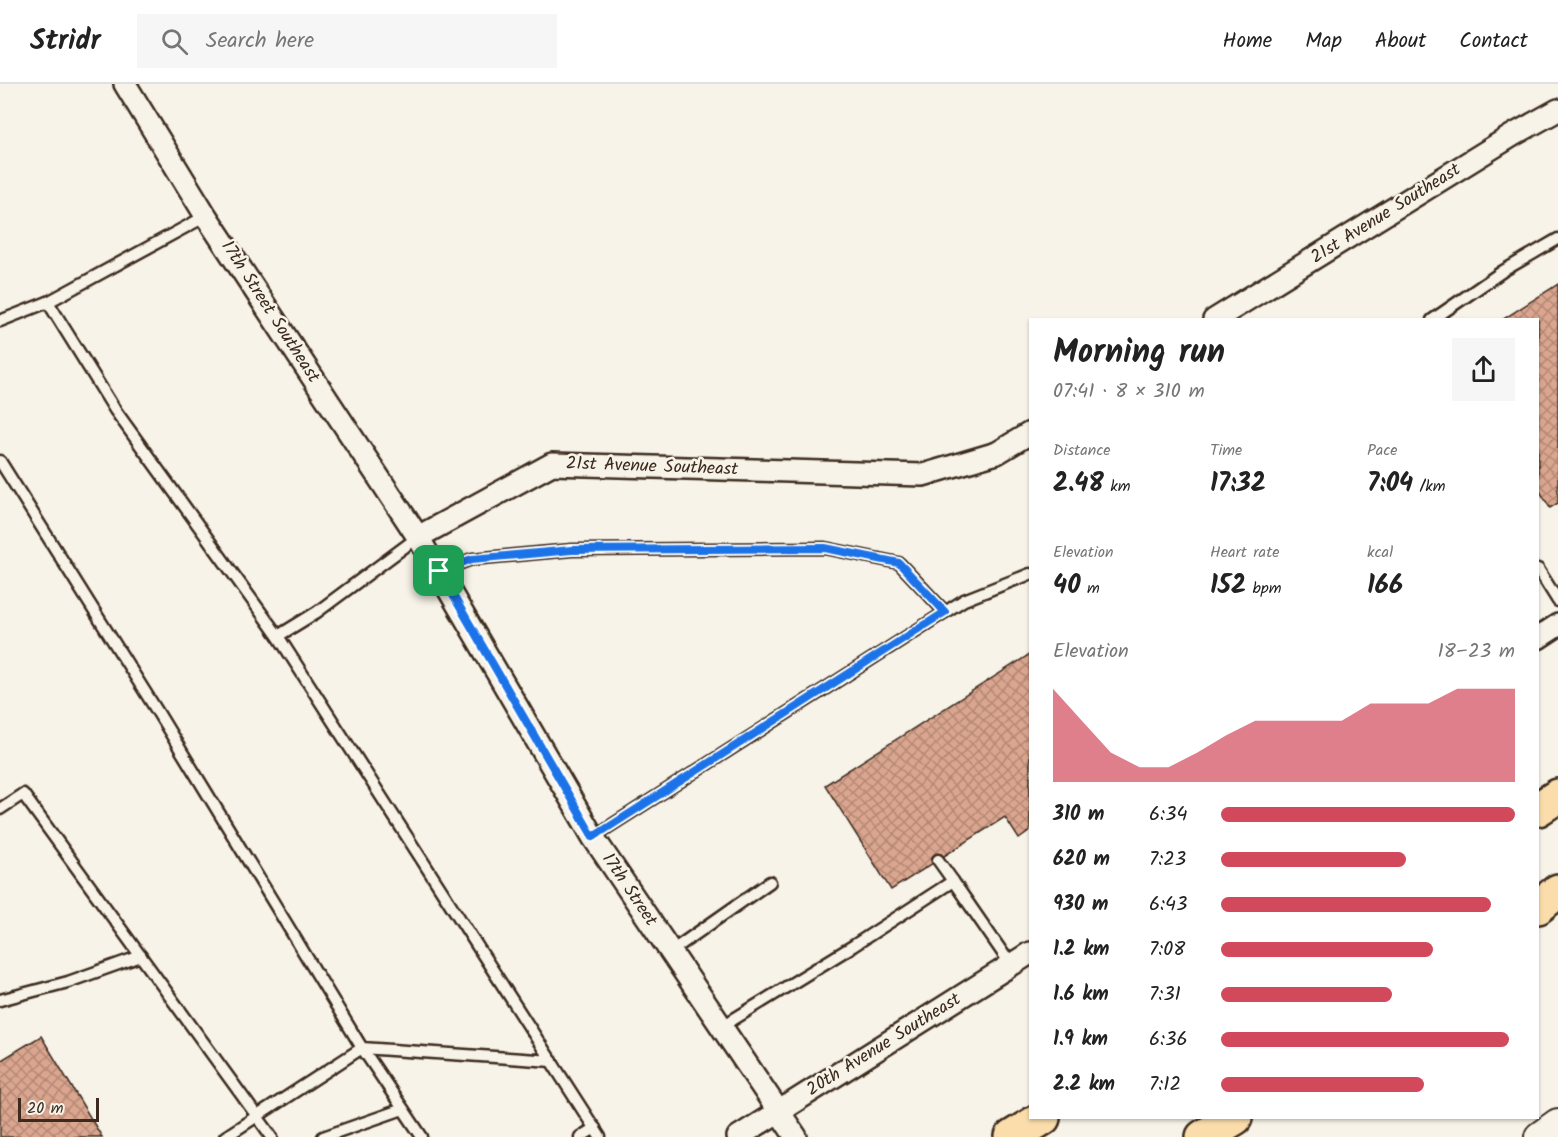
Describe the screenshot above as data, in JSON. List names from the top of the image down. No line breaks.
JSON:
{"streets":{"street":["21st Avenue Southeast","17th Street Southeast","17th Street","20th Avenue Southeast"]},"crossings":[["21st Avenue Southeast","17th Street Southeast"],["21st Avenue Southeast","17th Street"],["17th Street Southeast","17th Street"],["17th Street","20th Avenue Southeast"]],"scale_bar":"20 m","page":{"header":"Stridr","search":"Search here","nav":["Home","Map","About","Contact"],"heading":["Morning run","07:41 · 8 × 310 m"],"stats":[["Distance","2.48 km"],["Time","17:32"],["Pace","7:04 /km"],["Elevation","40 m"],["Heart rate","152 bpm"],["kcal","166"]],"chart":["Elevation","18–23 m"],"list":[{"name":"310 m","note":"6:34"},{"name":"620 m","note":"7:23"},{"name":"930 m","note":"6:43"},{"name":"1.2 km","note":"7:08"},{"name":"1.6 km","note":"7:31"},{"name":"1.9 km","note":"6:36"},{"name":"2.2 km","note":"7:12"}],"scale":"20 m"}}
